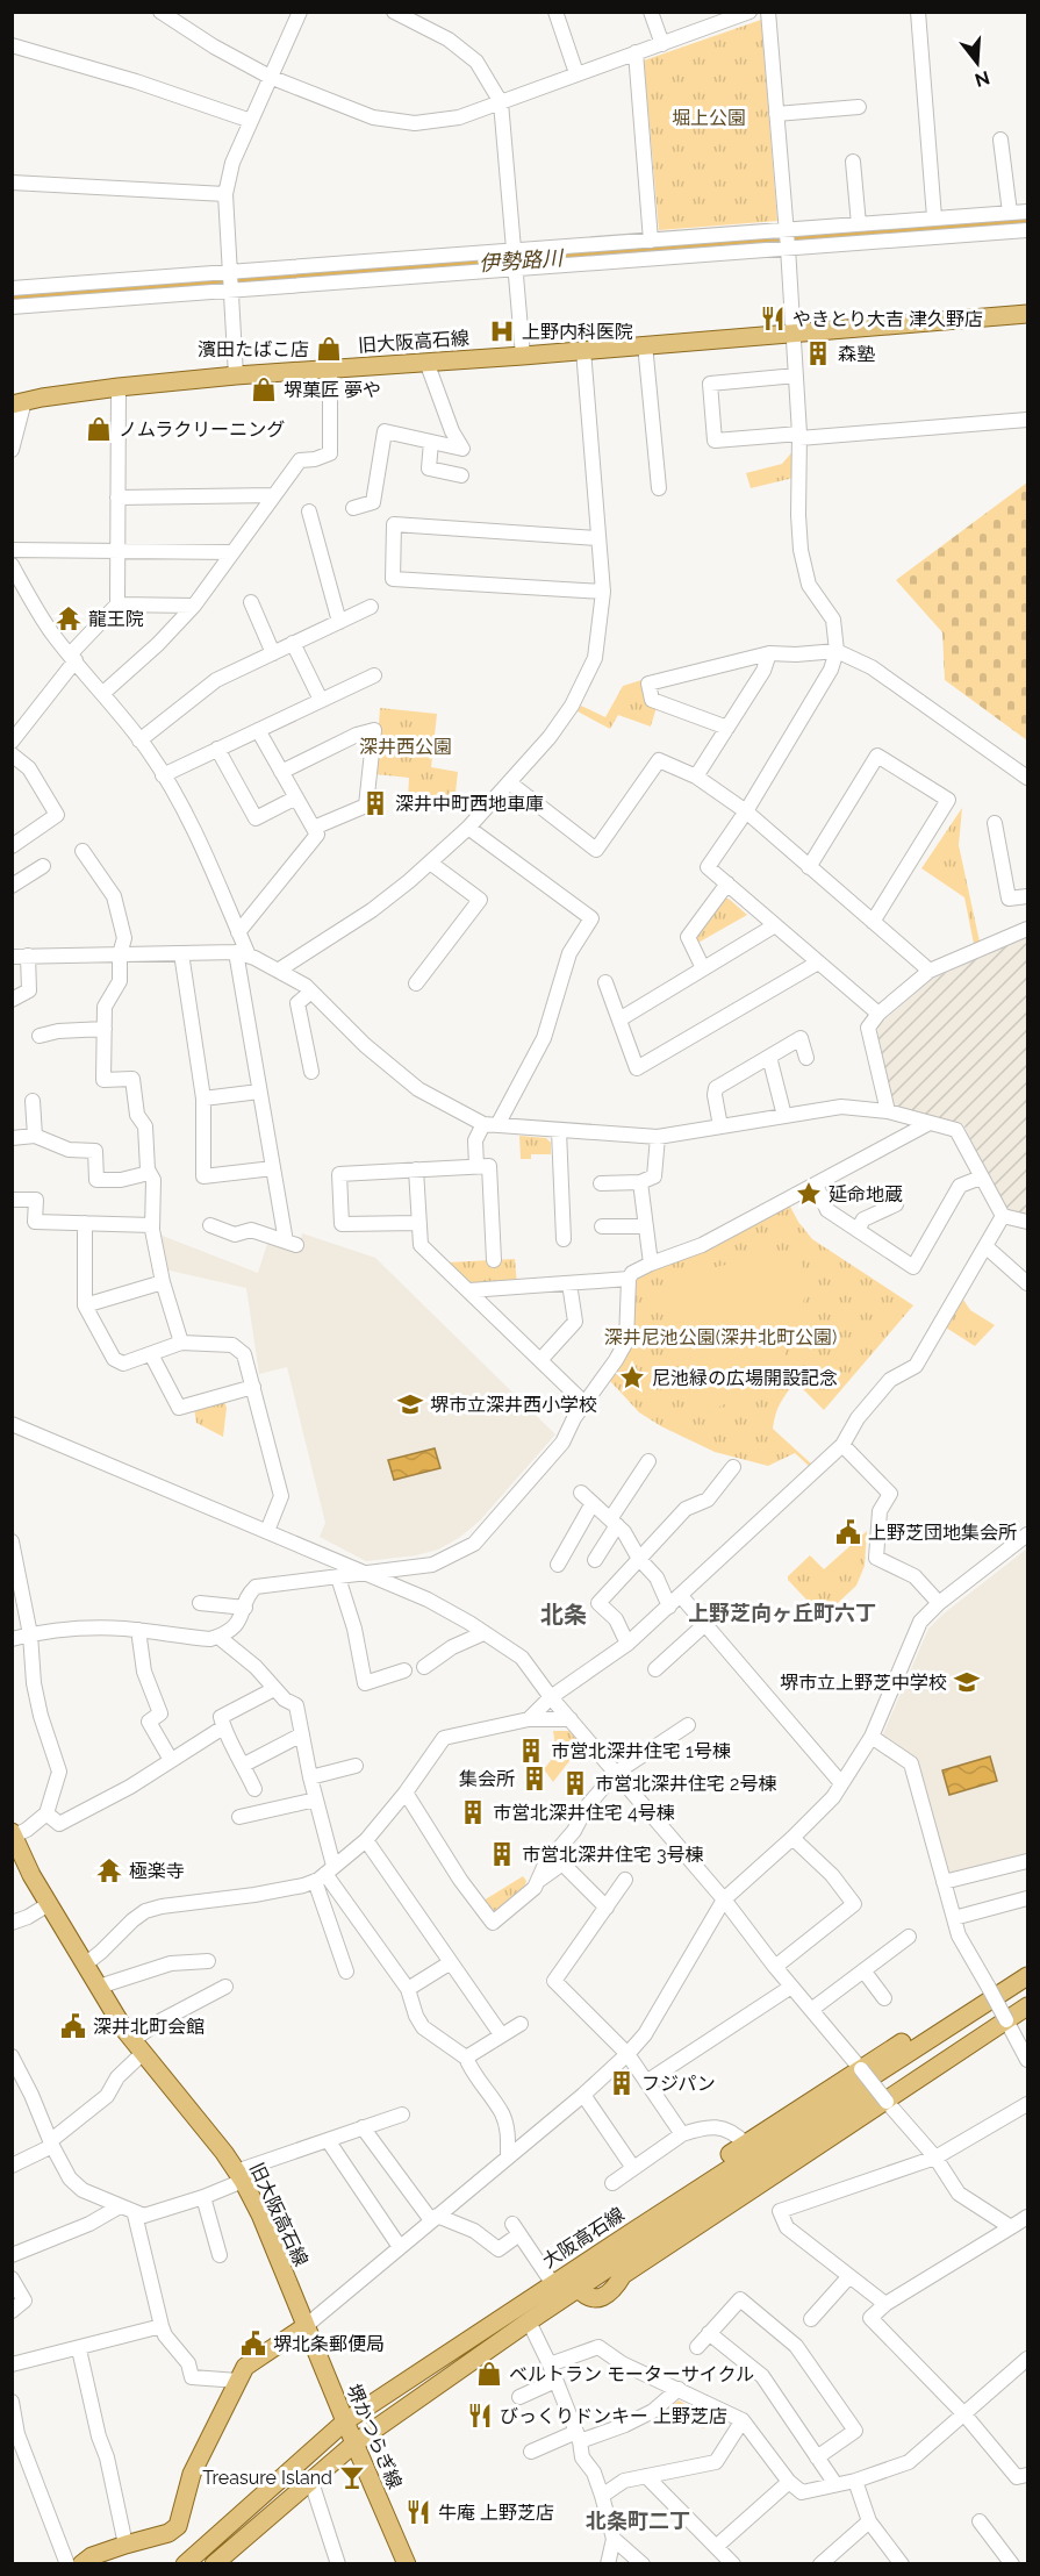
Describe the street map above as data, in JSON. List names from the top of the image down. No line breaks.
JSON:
{"streets":{"main road":["旧大阪高石線","大阪高石線","堺かつらぎ線"]},"crossings":[["旧大阪高石線","堺かつらぎ線"],["大阪高石線","堺かつらぎ線"]],"districts":["上野芝向ヶ丘町六丁","北条","北条町二丁"],"water":["伊勢路川"],"parks":["堀上公園","深井西公園","深井尼池公園(深井北町公園)"],"places":{"restaurant":["やきとり大吉 津久野店","びっくりドンキー 上野芝店","牛庵 上野芝店"],"hospital":["上野内科医院"],"shop":["濱田たばこ店","堺菓匠 夢や","ノムラクリーニング","ベルトラン モーターサイクル"],"building":["森塾","深井中町西地車庫","市営北深井住宅 1号棟","集会所","市営北深井住宅 2号棟","市営北深井住宅 4号棟","市営北深井住宅 3号棟","フジパン"],"temple":["龍王院","極楽寺"],"place":["延命地蔵","尼池緑の広場開設記念"],"school or university":["堺市立深井西小学校","堺市立上野芝中学校"],"public building":["上野芝団地集会所","深井北町会館","堺北条郵便局"],"bar":["Treasure Island"]},"north":"bottom"}
